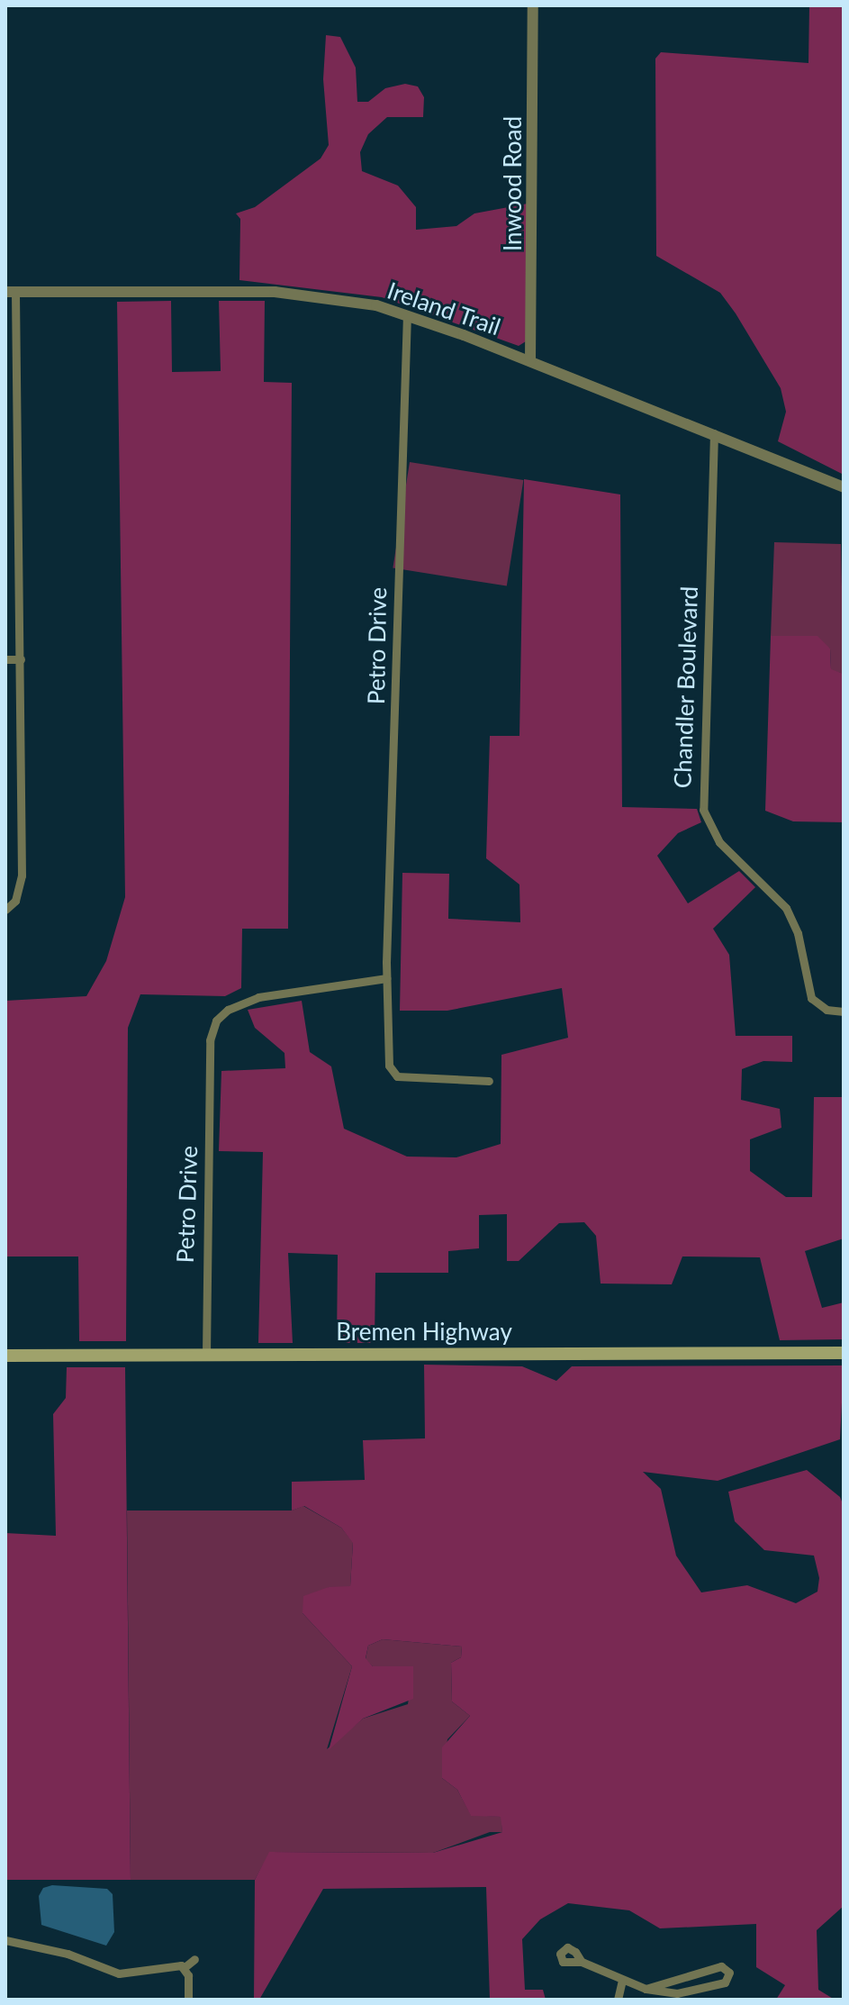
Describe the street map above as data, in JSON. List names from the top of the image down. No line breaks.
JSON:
{"streets":{"main road":["Bremen Highway"],"street":["Inwood Road","Ireland Trail","Petro Drive","Chandler Boulevard"]},"crossings":[["Inwood Road","Ireland Trail"],["Ireland Trail","Petro Drive"],["Ireland Trail","Chandler Boulevard"],["Petro Drive","Bremen Highway"]]}
